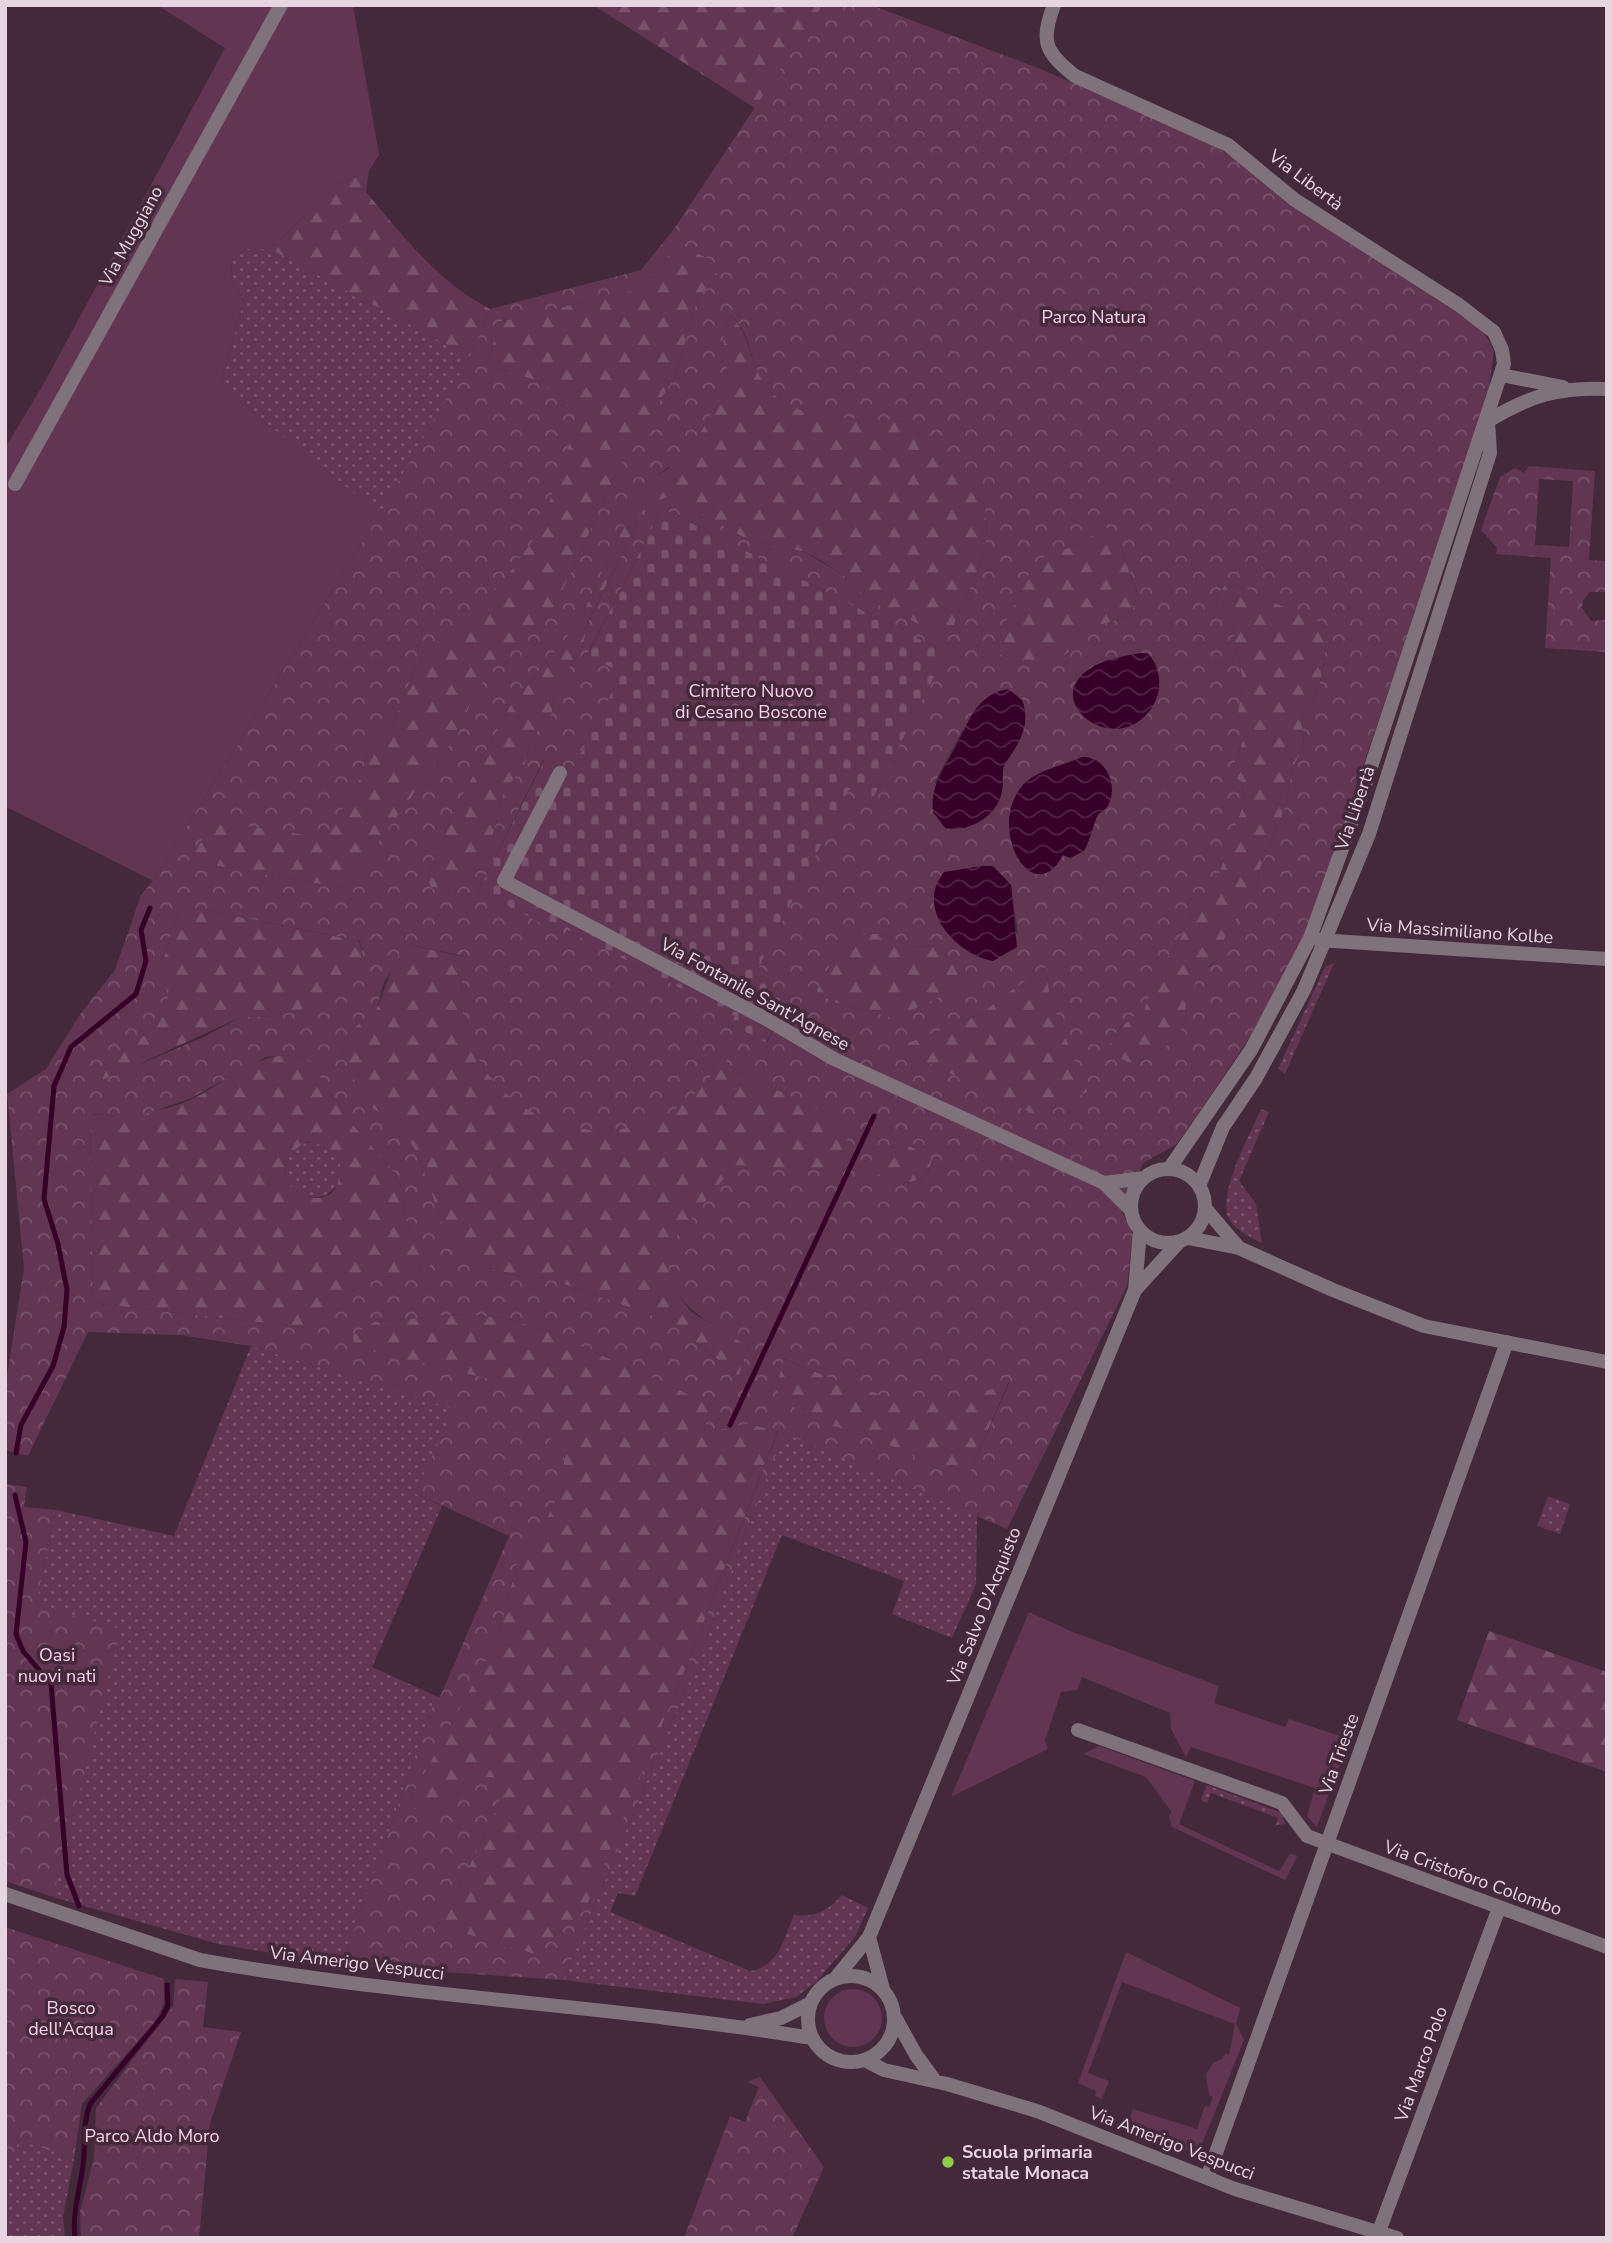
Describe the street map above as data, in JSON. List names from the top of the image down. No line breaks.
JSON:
{"streets":{"street":["Via Libertà","Via Muggiano","Via Massimiliano Kolbe","Via Fontanile Sant'Agnese","Via Salvo D'Acquisto","Via Trieste","Via Cristoforo Colombo","Via Amerigo Vespucci","Via Marco Polo"]},"crossings":[["Via Libertà","Via Massimiliano Kolbe"],["Via Salvo D'Acquisto","Via Amerigo Vespucci"],["Via Trieste","Via Cristoforo Colombo"],["Via Trieste","Via Amerigo Vespucci"],["Via Cristoforo Colombo","Via Marco Polo"],["Via Amerigo Vespucci","Via Marco Polo"]],"parks":["Parco Natura","Cimitero Nuovo di Cesano Boscone","Oasi nuovi nati","Bosco dell'Acqua","Parco Aldo Moro"],"places":["Scuola primaria statale Monaca"]}
